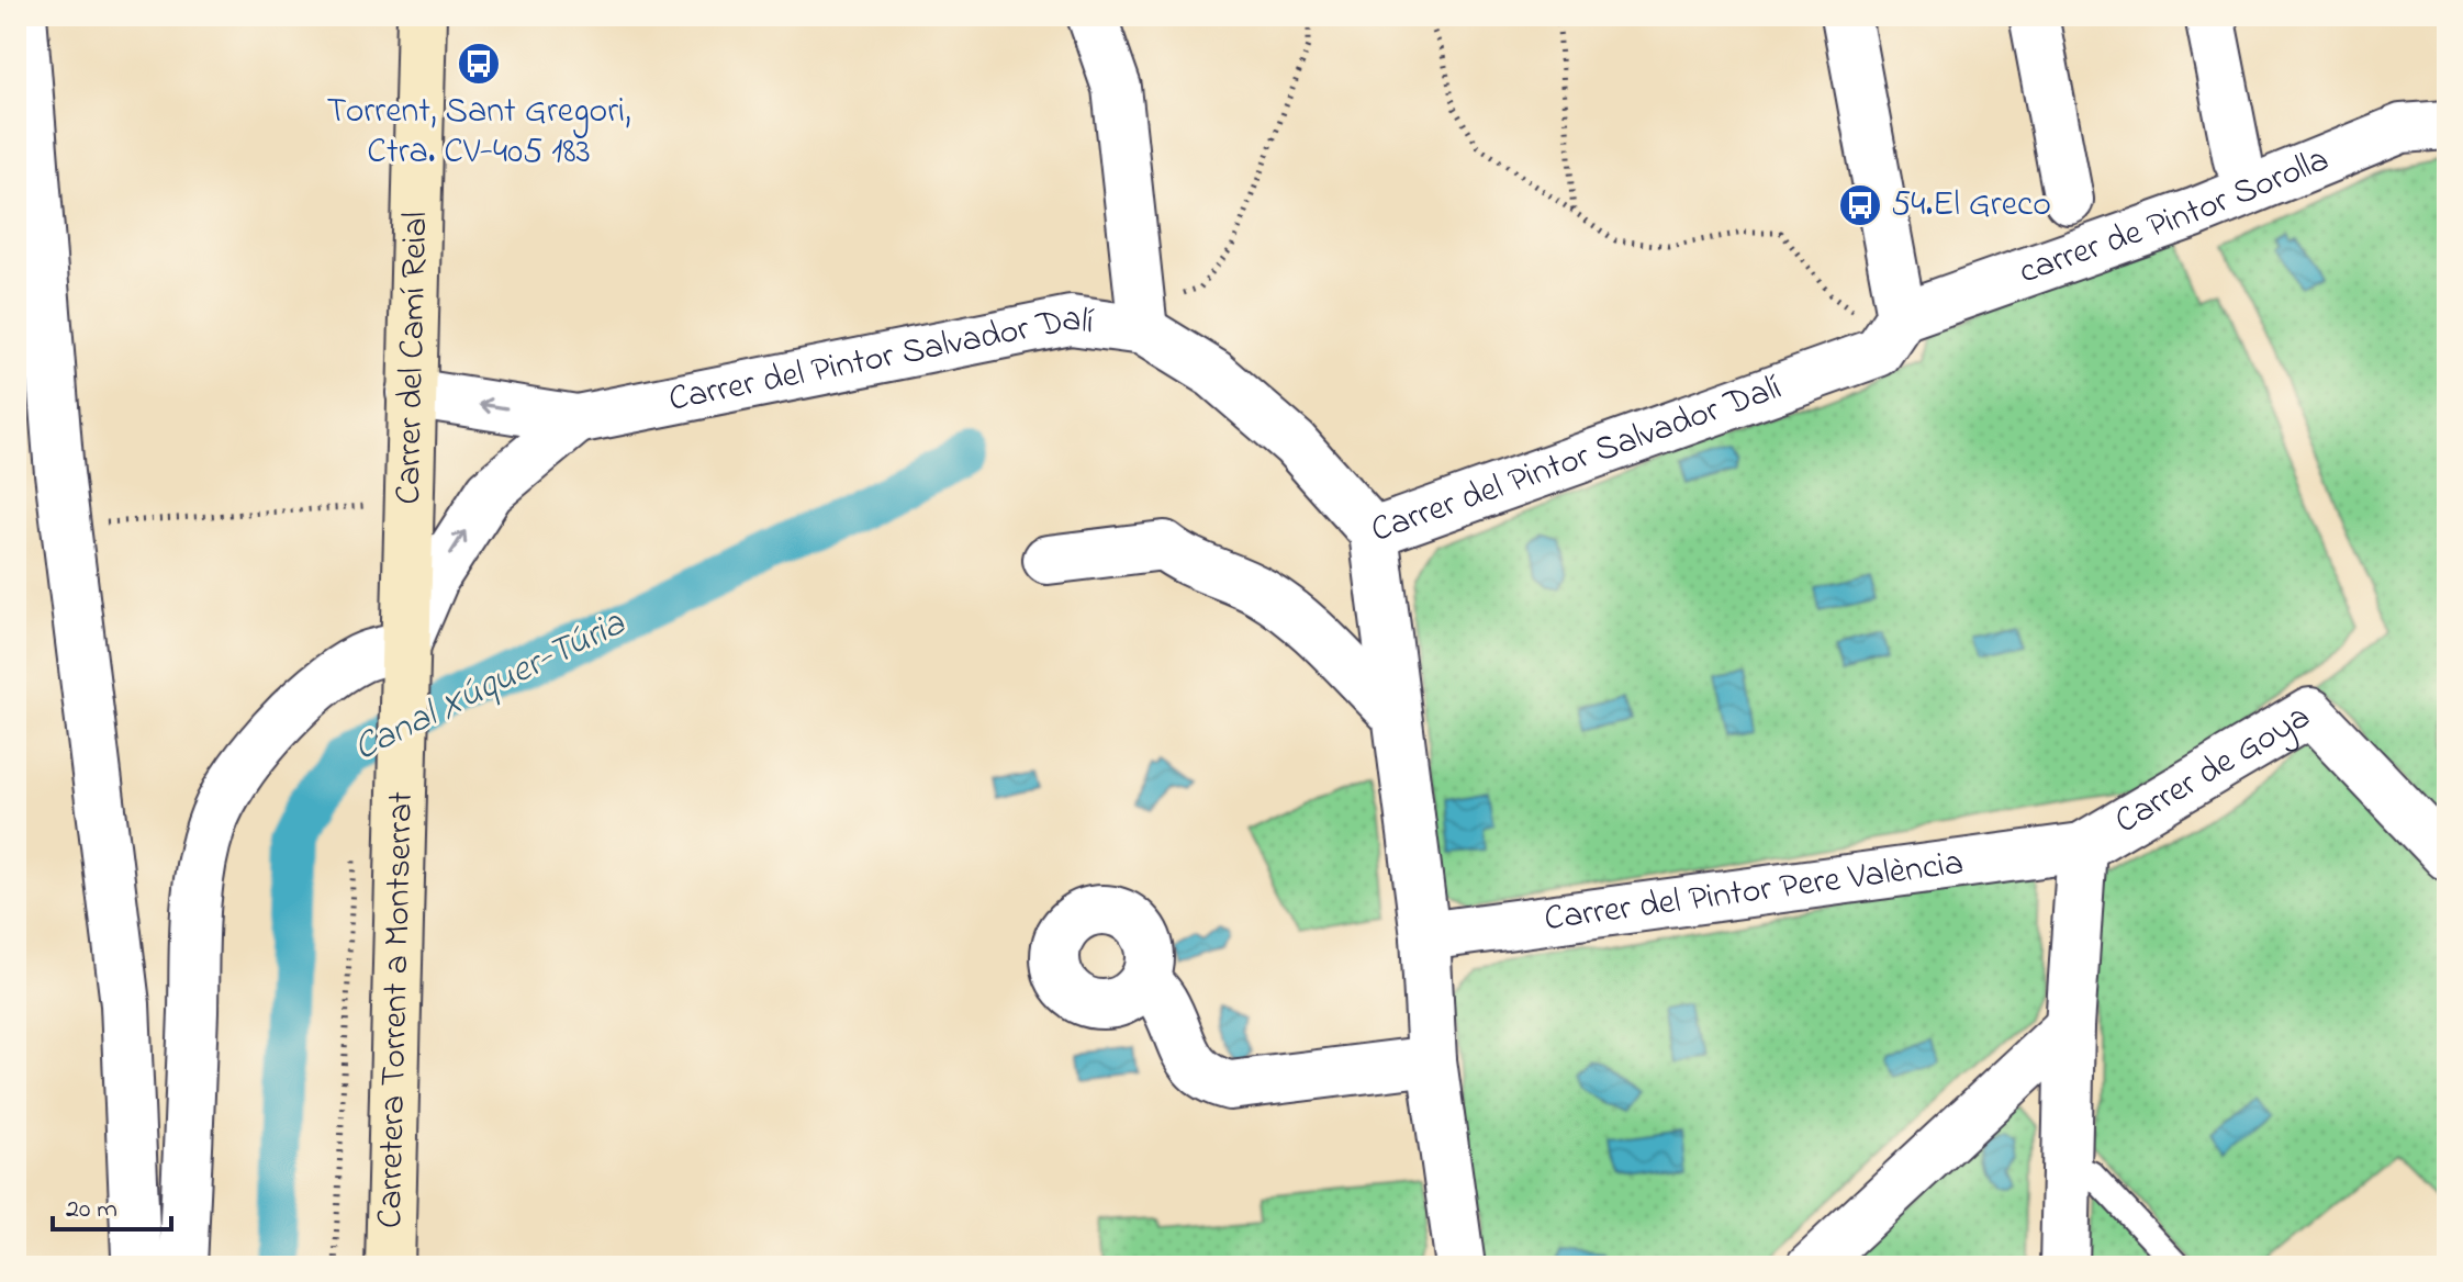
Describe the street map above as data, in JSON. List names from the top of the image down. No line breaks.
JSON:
{"streets":{"main road":["Carrer del Camí Reial","Carretera Torrent a Montserrat"],"street":["carrer de Pintor Sorolla","Carrer del Pintor Salvador Dalí","Carrer de Goya","Carrer del Pintor Pere València"]},"crossings":[["carrer de Pintor Sorolla","Carrer del Pintor Salvador Dalí"],["Carrer del Camí Reial","Carrer del Pintor Salvador Dalí"],["Carrer del Camí Reial","Carretera Torrent a Montserrat"],["Carrer del Pintor Salvador Dalí","Carretera Torrent a Montserrat"],["Carrer de Goya","Carrer del Pintor Pere València"]],"water":["Canal Xúquer-Túria"],"places":{"bus stop":["Torrent, Sant Gregori, Ctra. CV-405 183","54.El Greco"]},"scale_bar":"20 m"}
